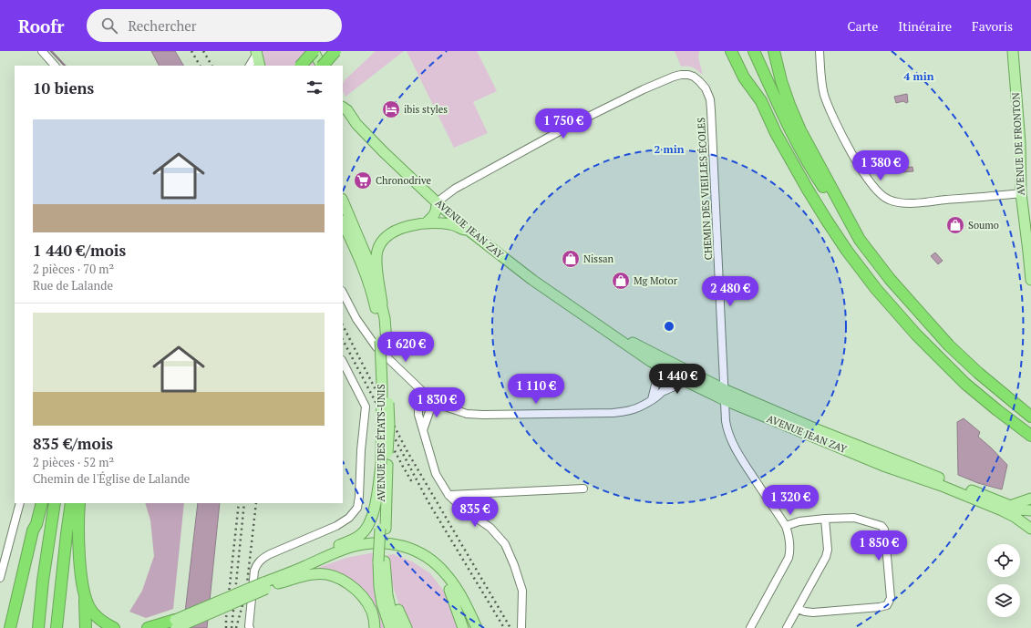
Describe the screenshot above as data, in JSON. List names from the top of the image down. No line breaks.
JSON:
{"streets":{"main road":["AVENUE DE FRONTON","AVENUE JEAN ZAY","AVENUE DES ÉTATS-UNIS"],"street":["CHEMIN DES VIEILLES ÉCOLES"]},"crossings":[["CHEMIN DES VIEILLES ÉCOLES","AVENUE JEAN ZAY"]],"places":{"hotel":["ibis styles"],"supermarket":["Chronodrive"],"shop":["Soumo","Nissan","Mg Motor"]},"page":{"header":"Roofr","search":"Rechercher","nav":["Carte","Itinéraire","Favoris"],"heading":"10 biens","price":["1 750 €","1 380 €","2 480 €","1 620 €","1 440 €","1 110 €","1 830 €","1 320 €","835 €","1 850 €"],"list":[{"name":"1 440 €/mois","note":"2 pièces · 70 m² · Rue de Lalande"},{"name":"835 €/mois","note":"2 pièces · 52 m² · Chemin de l'Église de Lalande"}]},"rings":["4 min","2 min"]}
